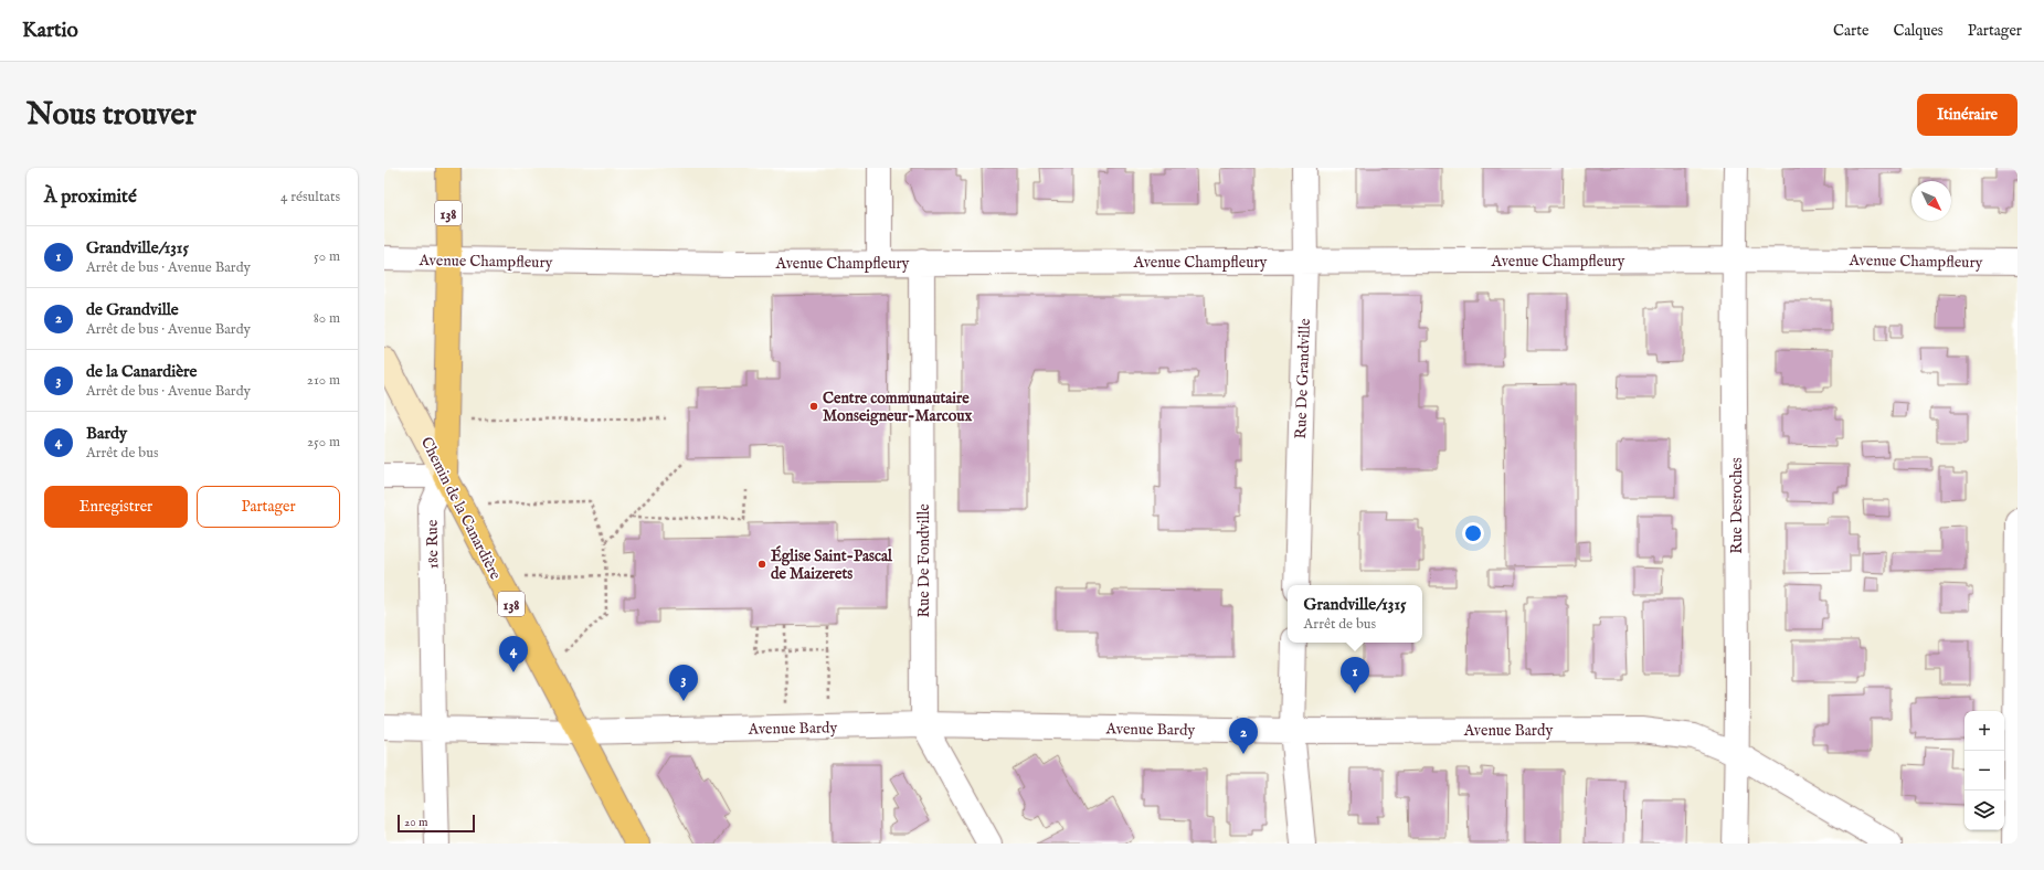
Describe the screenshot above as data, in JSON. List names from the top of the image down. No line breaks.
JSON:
{"streets":{"main road":["138","Chemin de la Canardière","18e Rue"],"street":["Avenue Champfleury","Rue De Grandville","Rue Desroches","Rue De Fondville","Avenue Bardy"]},"crossings":[["Avenue Champfleury","Rue De Grandville"],["Avenue Champfleury","Rue Desroches"],["Avenue Champfleury","18e Rue"],["Avenue Champfleury","Rue De Fondville"],["Rue Desroches","Avenue Bardy"],["Chemin de la Canardière","18e Rue"],["Chemin de la Canardière","Avenue Bardy"],["18e Rue","Avenue Bardy"],["Rue De Fondville","Avenue Bardy"]],"places":["Centre communautaire Monseigneur-Marcoux","Église Saint-Pascal de Maizerets"],"scale_bar":"20 m","north":"bottom right","page":{"header":"Kartio","nav":["Carte","Calques","Partager"],"buttons":["Itinéraire",["Enregistrer","Partager"]],"title":"Nous trouver","heading":["À proximité","4 résultats"],"list":[{"mark":"1","name":"Grandville/1315","note":"Arrêt de bus · Avenue Bardy","value":"50 m"},{"mark":"2","name":"de Grandville","note":"Arrêt de bus · Avenue Bardy","value":"80 m"},{"mark":"3","name":"de la Canardière","note":"Arrêt de bus · Avenue Bardy","value":"210 m"},{"mark":"4","name":"Bardy","note":"Arrêt de bus","value":"250 m"}],"popup":["Grandville/1315","Arrêt de bus"],"pins":["4","1","3","2"],"map_buttons":["+","−"],"scale":"20 m"}}
